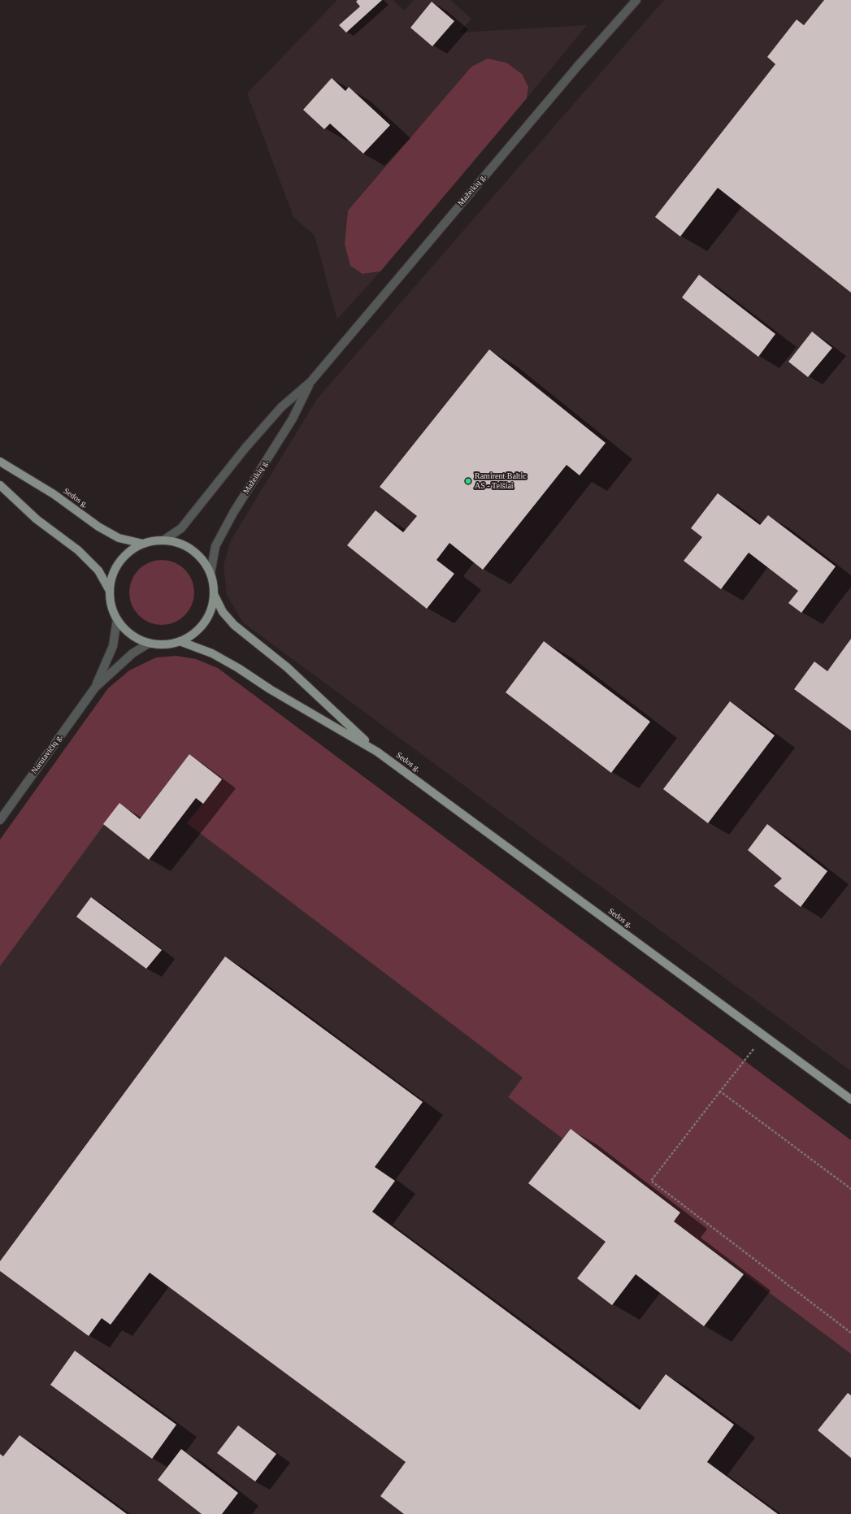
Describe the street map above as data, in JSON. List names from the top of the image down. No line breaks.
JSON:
{"streets":{"main road":["Sedos g."],"street":["Mažeikių g.","Narutavičių g."]},"crossings":[["Mažeikių g.","Sedos g."],["Mažeikių g.","Narutavičių g."],["Sedos g.","Narutavičių g."]],"places":["Ramirent Baltic AS - Telšiai"]}
